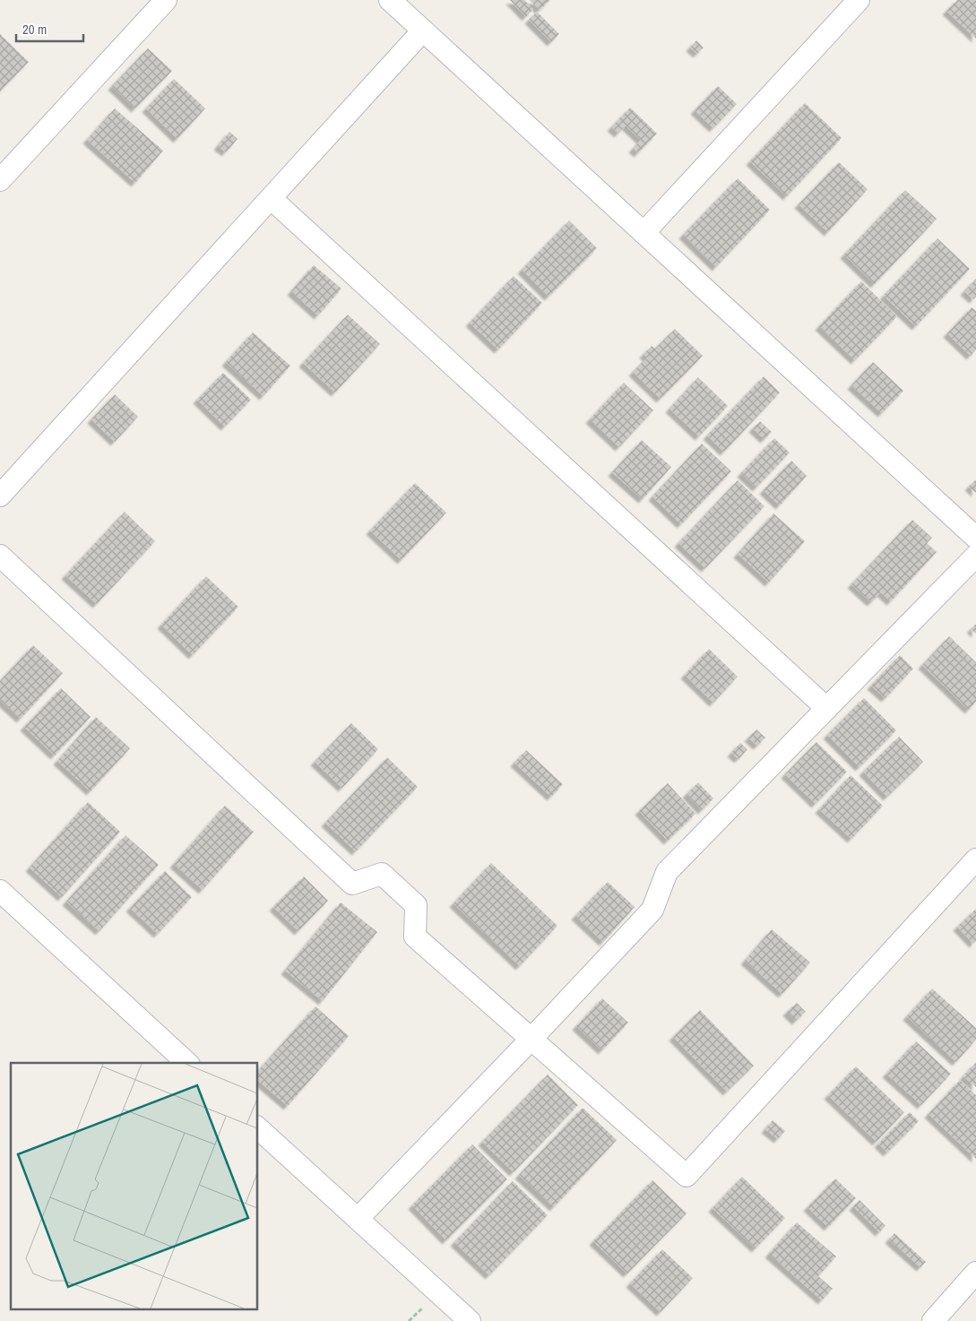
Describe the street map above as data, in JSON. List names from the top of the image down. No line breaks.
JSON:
{"scale_bar":"20 m"}
